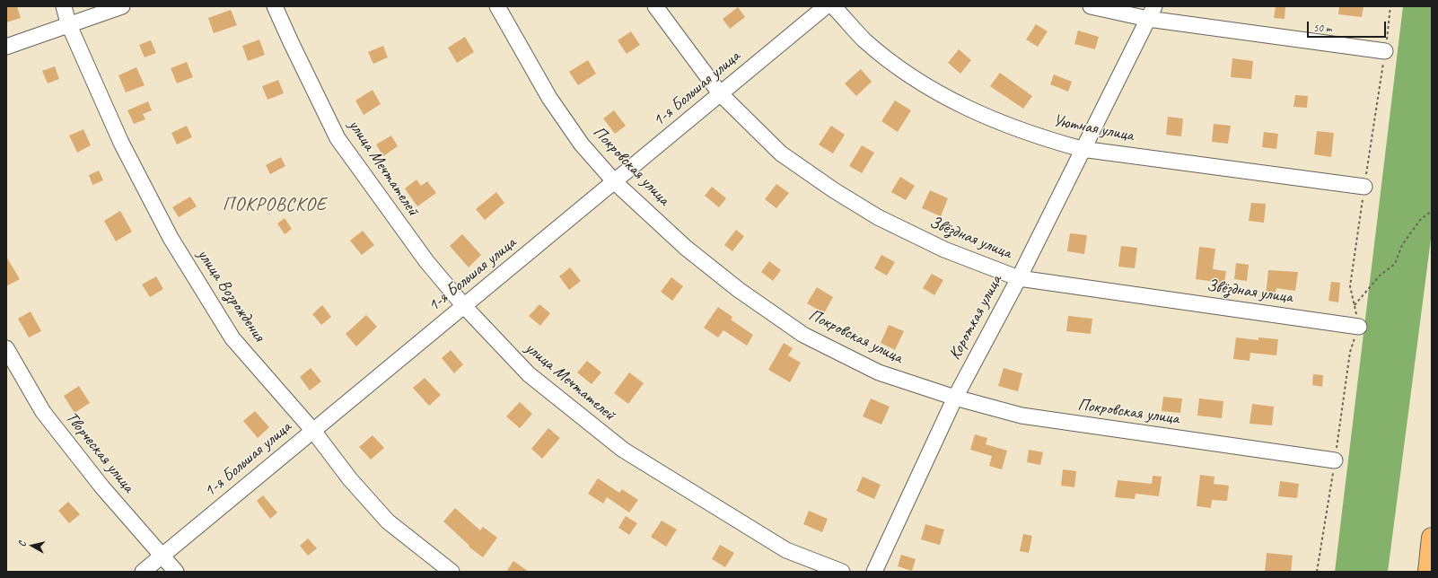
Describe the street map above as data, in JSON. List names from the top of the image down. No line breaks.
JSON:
{"streets":{"street":["1-я Большая улица","Уютная улица","Покровская улица","улица Мечтателей","Звёздная улица","улица Возрождения","Короткая улица","Творческая улица"]},"crossings":[["1-я Большая улица","Покровская улица"],["1-я Большая улица","улица Мечтателей"],["1-я Большая улица","Звёздная улица"],["1-я Большая улица","улица Возрождения"],["1-я Большая улица","Творческая улица"],["Уютная улица","Короткая улица"],["Покровская улица","Короткая улица"],["Звёздная улица","Короткая улица"]],"districts":["ПОКРОВСКОЕ"],"scale_bar":"50 m","north":"left"}
